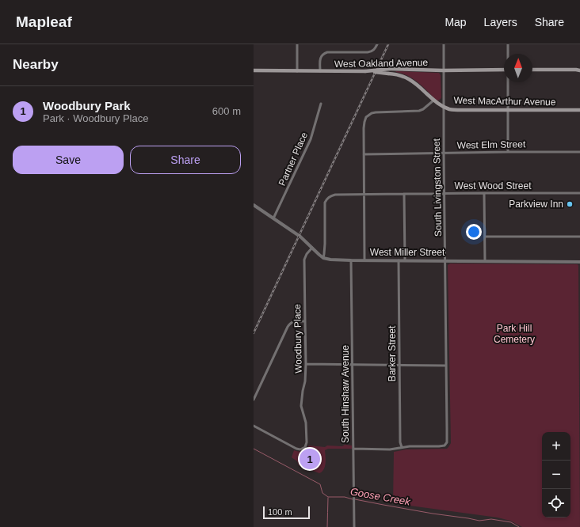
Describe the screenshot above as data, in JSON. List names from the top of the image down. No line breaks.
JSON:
{"streets":{"main road":["West Oakland Avenue","West MacArthur Avenue"],"street":["West Elm Street","Partner Place","West Wood Street","South Livingston Street","West Miller Street","Woodbury Place","Barker Street","South Hinshaw Avenue"]},"crossings":[["West Oakland Avenue","West MacArthur Avenue"],["West Oakland Avenue","South Livingston Street"],["West MacArthur Avenue","South Livingston Street"],["West Elm Street","South Livingston Street"],["West Wood Street","South Livingston Street"],["West Wood Street","West Miller Street"],["South Livingston Street","West Miller Street"],["South Livingston Street","Barker Street"],["West Miller Street","Barker Street"],["West Miller Street","South Hinshaw Avenue"]],"water":["Goose Creek"],"parks":["Park Hill Cemetery"],"places":["Parkview Inn"],"scale_bar":"100 m","north":"top","page":{"header":"Mapleaf","nav":["Map","Layers","Share"],"heading":"Nearby","list":[{"mark":"1","name":"Woodbury Park","note":"Park · Woodbury Place","value":"600 m"}],"buttons":["Save","Share"],"map_buttons":["+","−"],"pins":"1","scale":"100 m"}}
